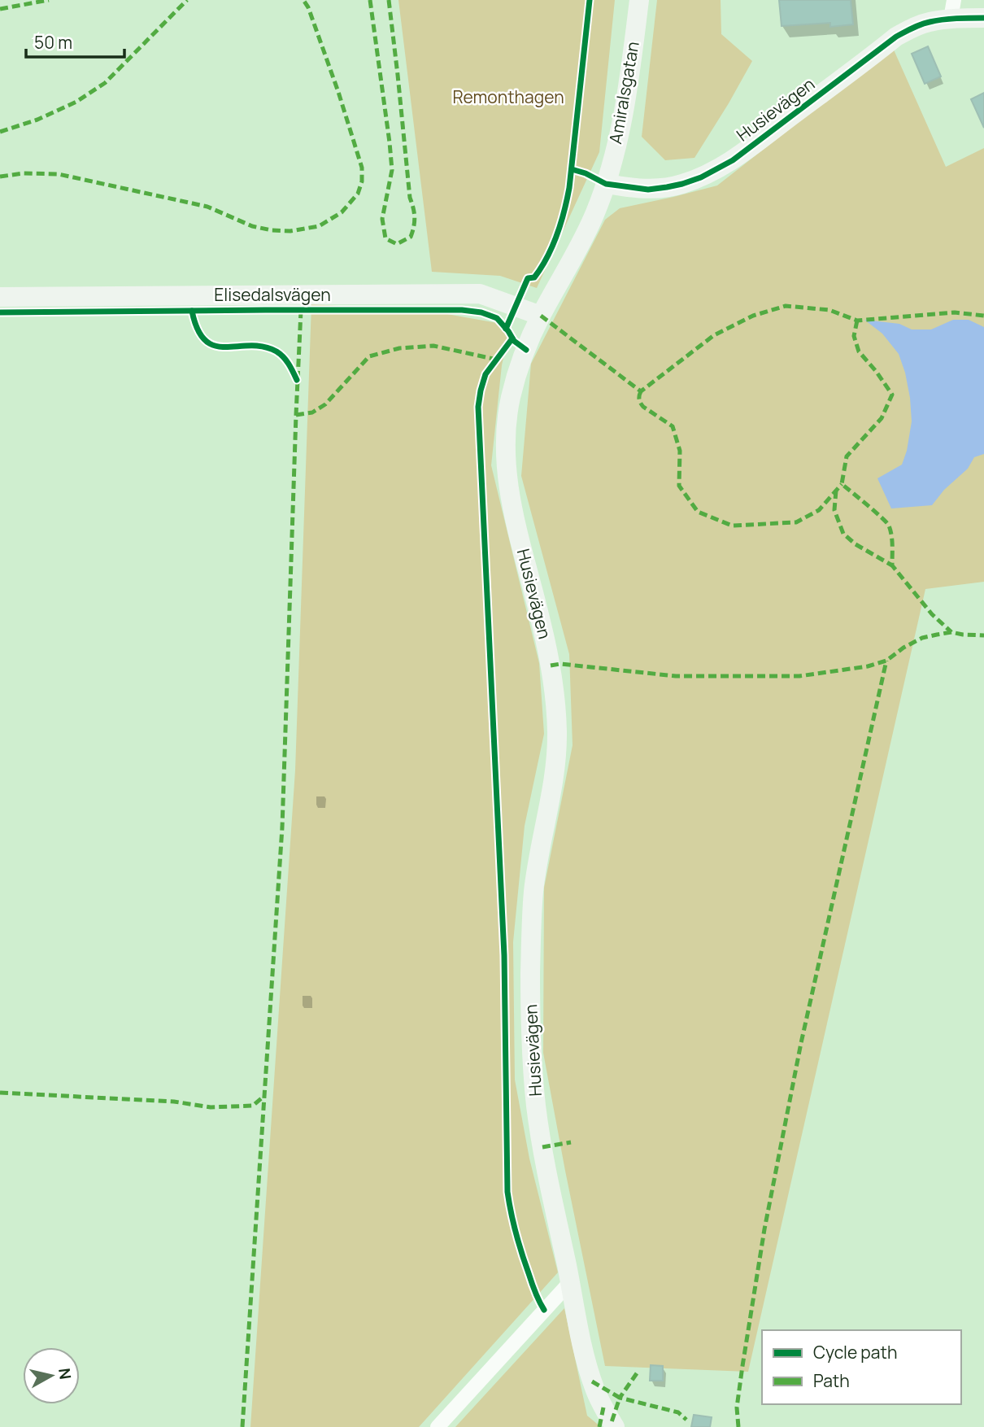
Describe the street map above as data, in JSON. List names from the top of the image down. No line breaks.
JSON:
{"streets":{"street":["Amiralsgatan","Husievägen","Elisedalsvägen"]},"crossings":[["Amiralsgatan","Husievägen"],["Husievägen","Elisedalsvägen"]],"parks":["Remonthagen"],"legend":["Cycle path","Path"],"scale_bar":"50 m","north":"right"}
